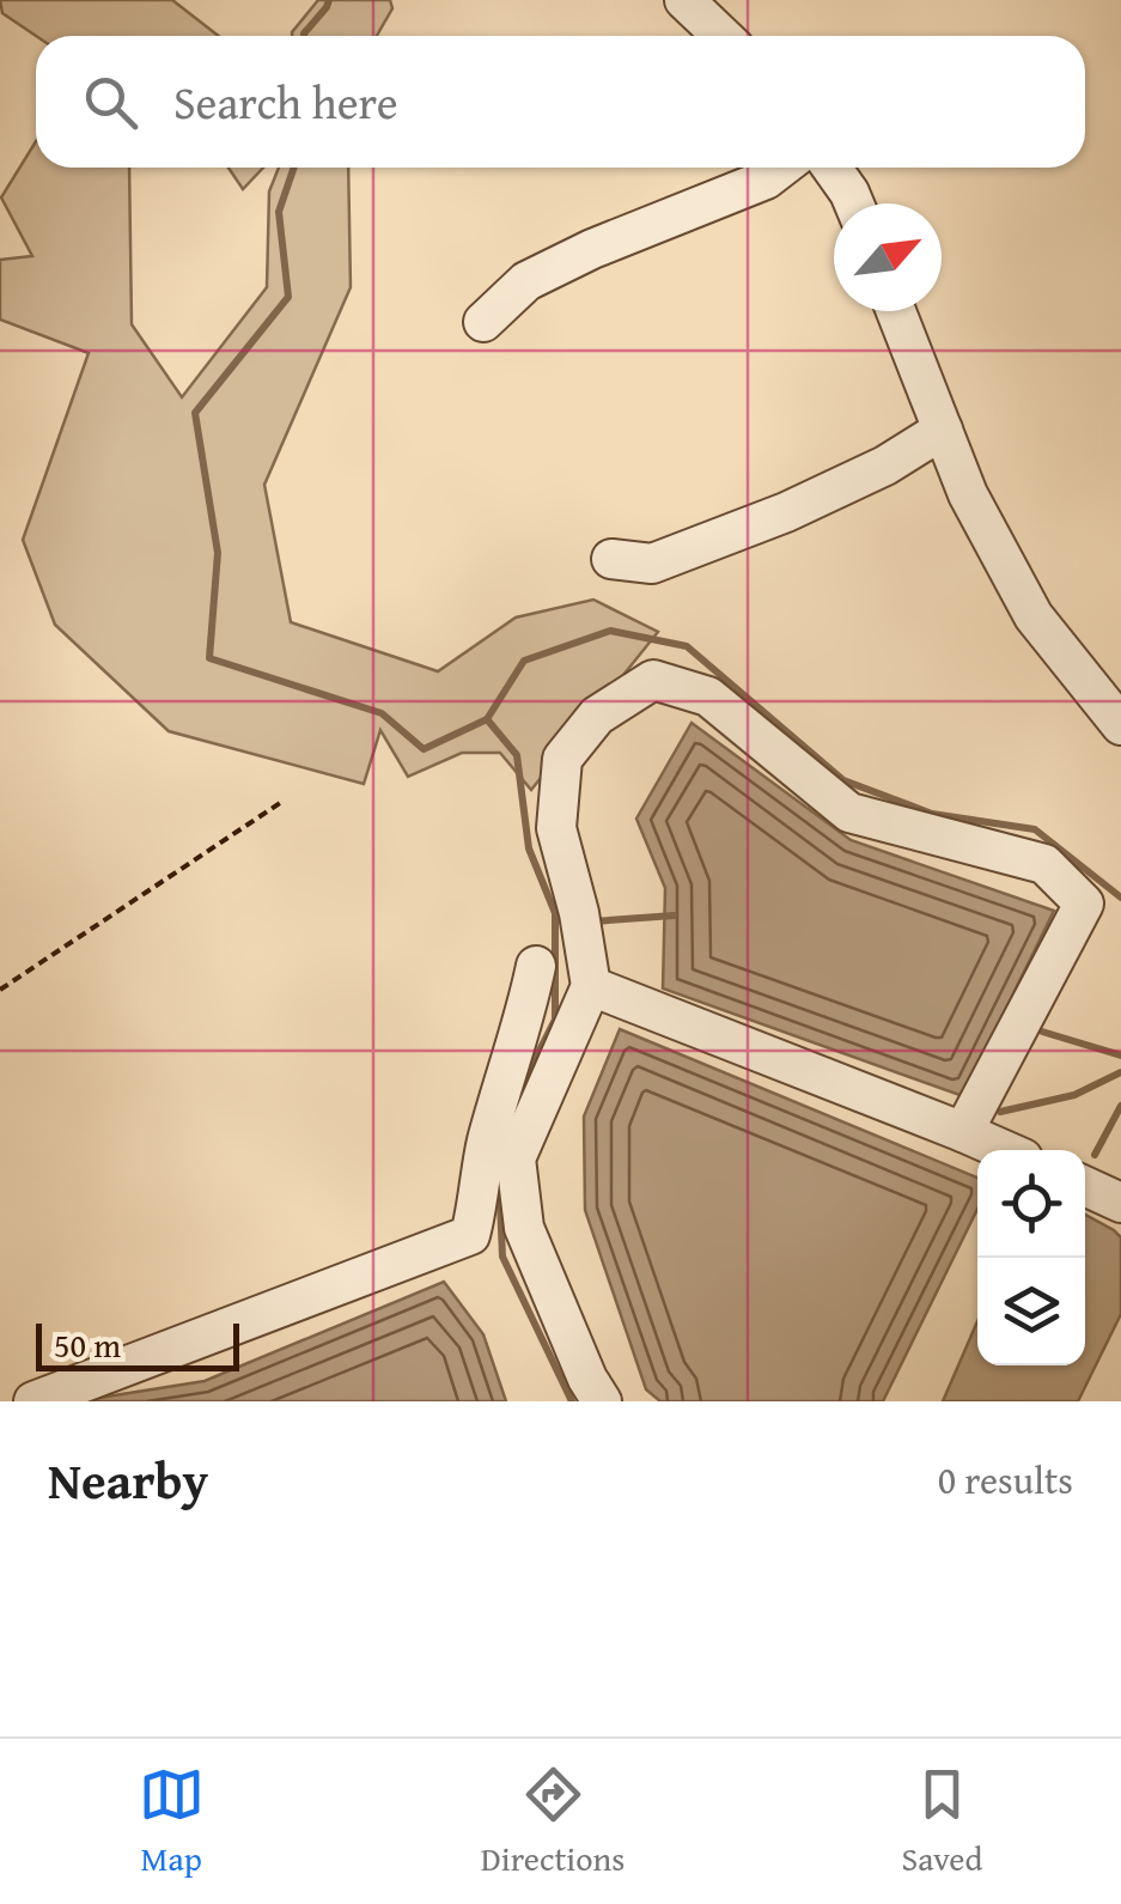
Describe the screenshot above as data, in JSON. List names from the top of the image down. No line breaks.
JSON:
{"scale_bar":"50 m","north":"top right","page":{"search":"Search here","scale":"50 m","heading":["Nearby","0 results"],"nav":["Map","Directions","Saved"]}}
